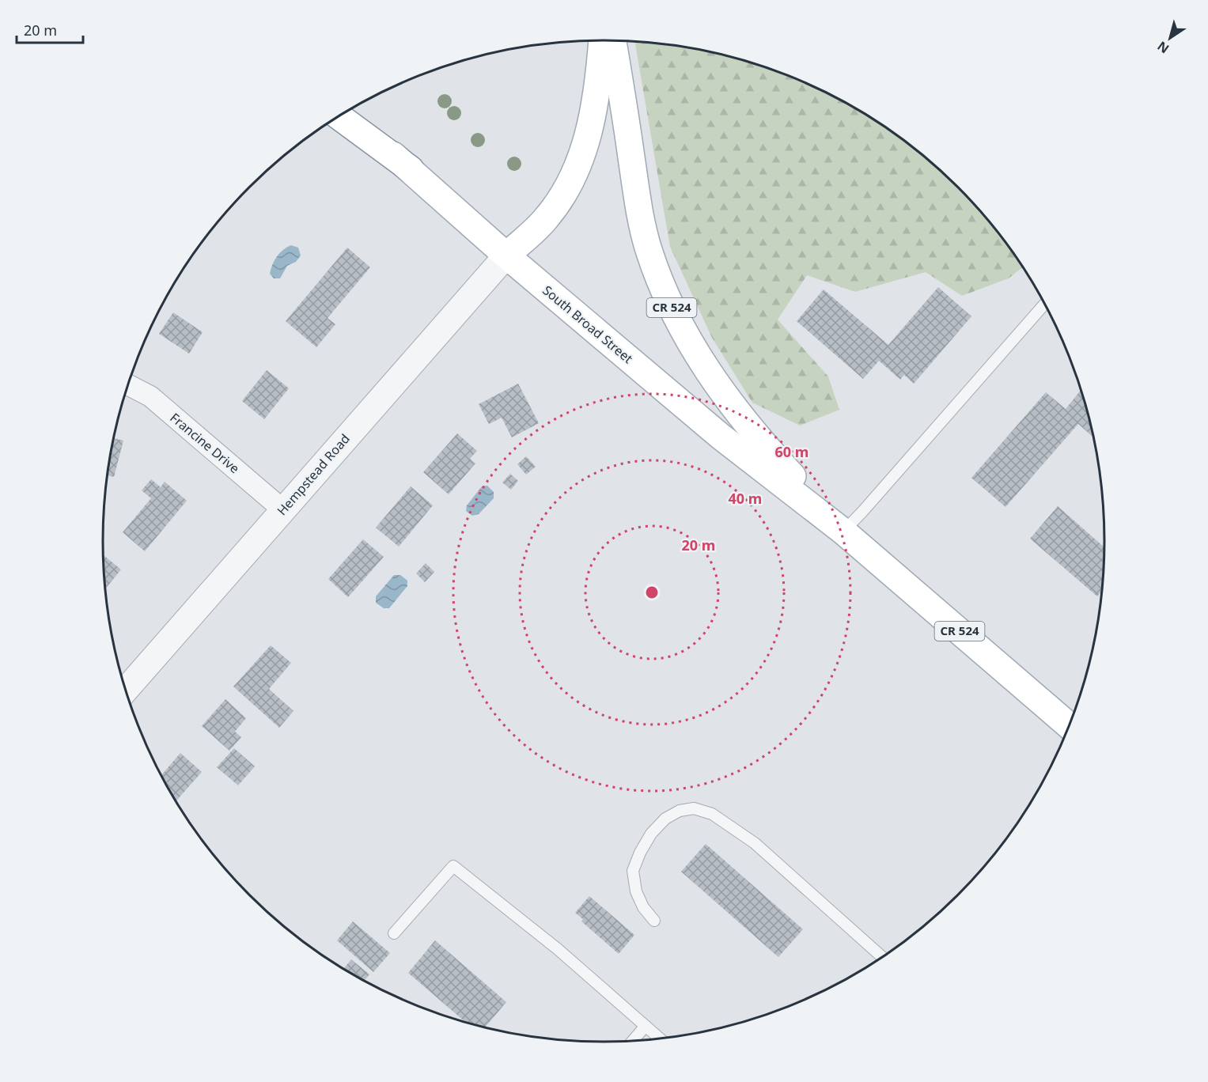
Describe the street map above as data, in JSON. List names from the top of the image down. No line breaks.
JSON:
{"streets":{"main road":["CR 524","South Broad Street"],"street":["Francine Drive","Hempstead Road"]},"crossings":[["South Broad Street","Hempstead Road"],["Francine Drive","Hempstead Road"]],"scale_bar":"20 m","north":"bottom left","rings":["60 m","40 m","20 m"]}
